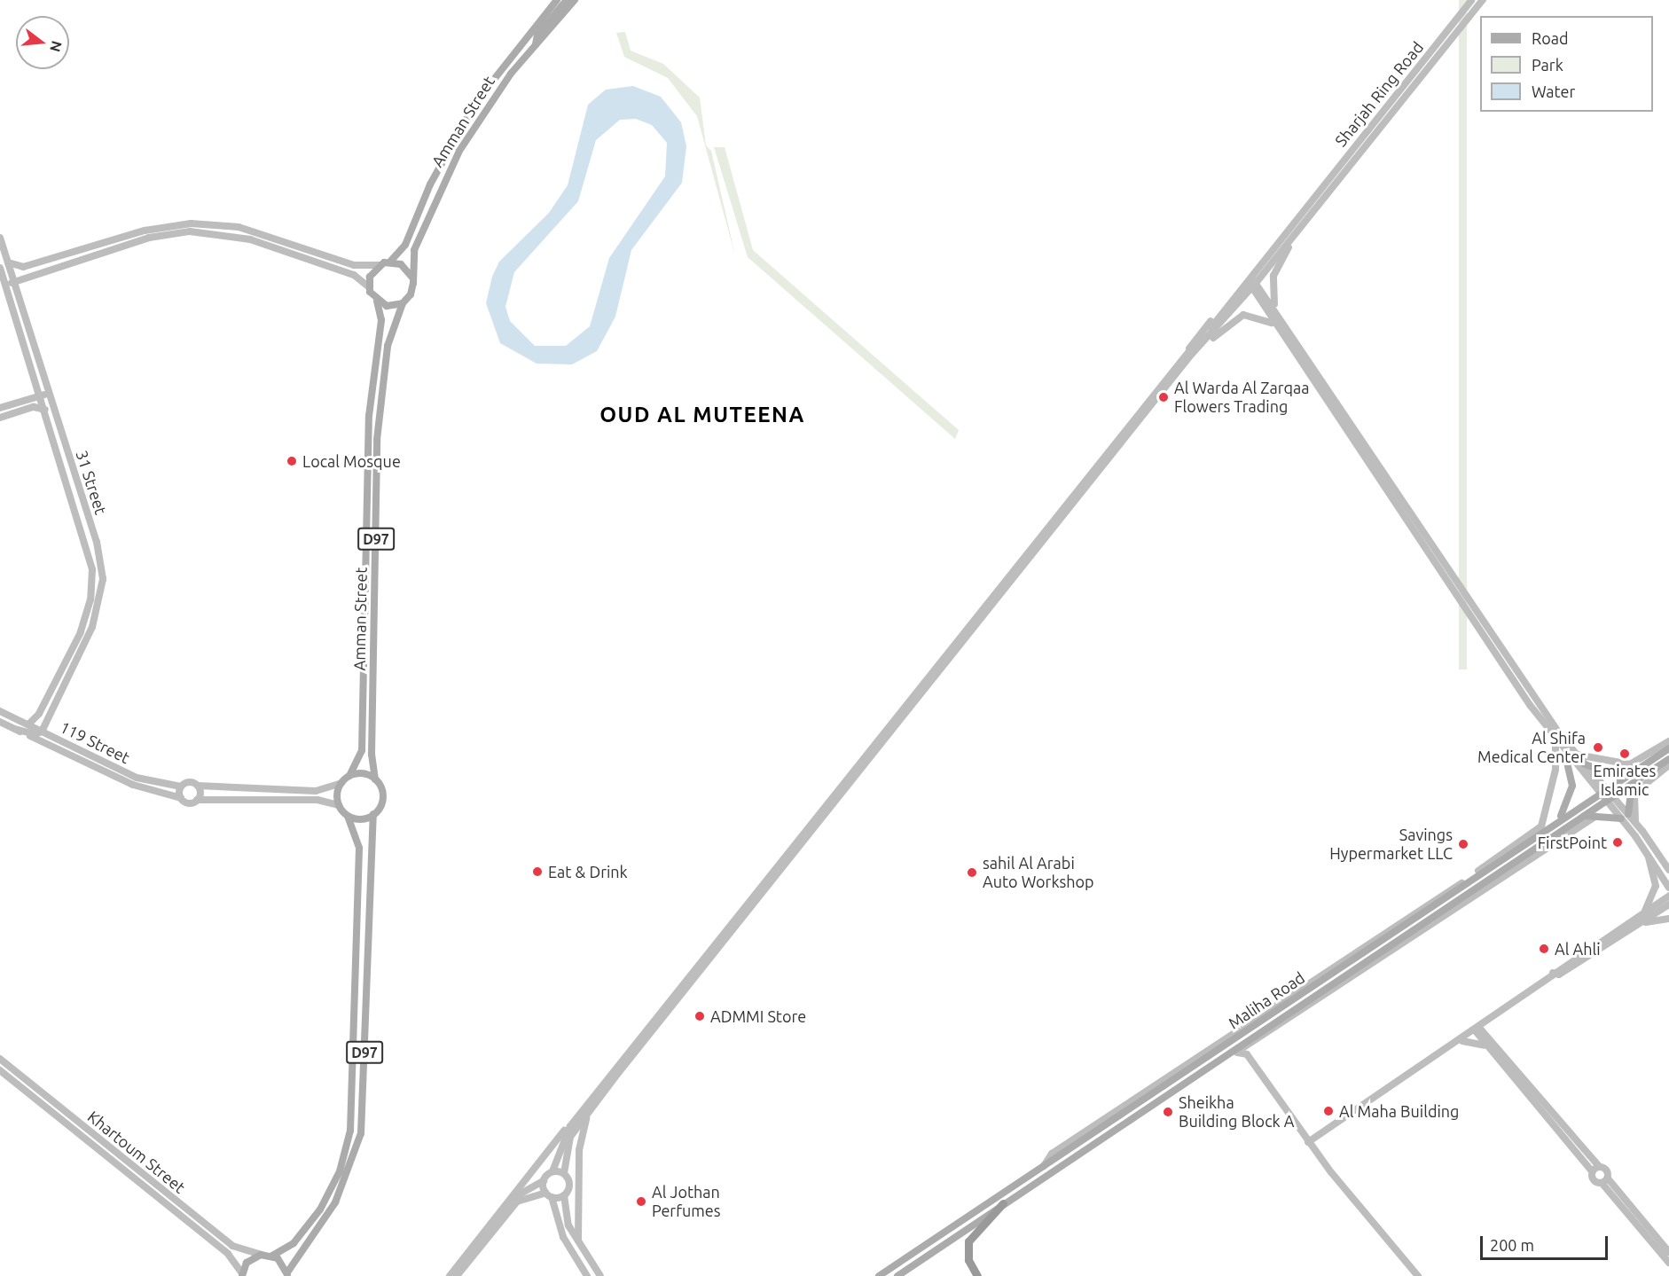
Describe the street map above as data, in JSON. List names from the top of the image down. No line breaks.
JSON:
{"streets":{"main road":["Amman Street","D97","Maliha Road"],"street":["Sharjah Ring Road","31 Street","119 Street","Khartoum Street"]},"crossings":[["Amman Street","D97"],["31 Street","119 Street"]],"districts":["OUD AL MUTEENA"],"places":["Al Warda Al Zarqaa Flowers Trading","Local Mosque","Al Shifa Medical Center","Emirates Islamic","FirstPoint","Savings Hypermarket LLC","Eat & Drink","sahil Al Arabi Auto Workshop","Al Ahli","ADMMI Store","Al Maha Building","Sheikha Building Block A","Al Jothan Perfumes"],"legend":["Road","Park","Water"],"scale_bar":"200 m","north":"right"}
